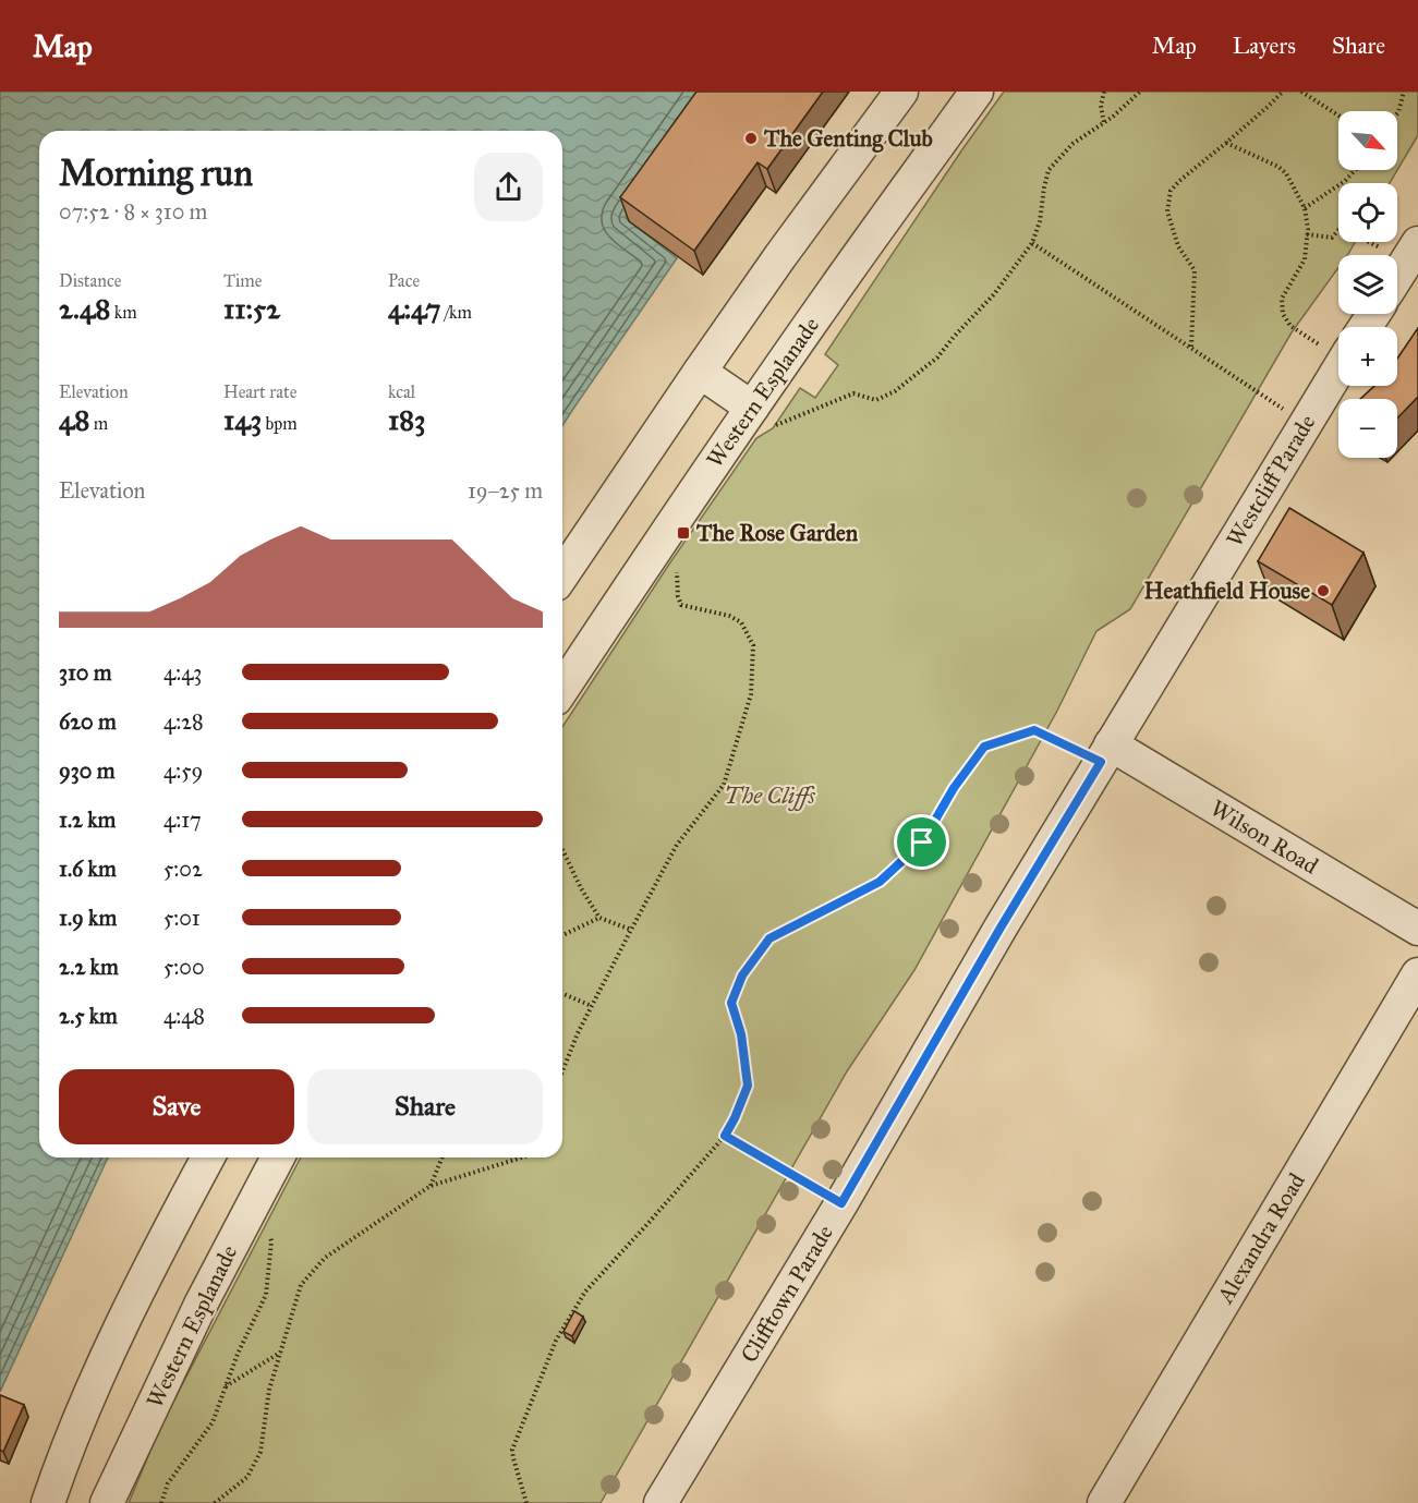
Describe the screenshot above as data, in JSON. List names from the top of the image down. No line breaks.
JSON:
{"streets":{"street":["Western Esplanade","Westcliff Parade","Wilson Road","Alexandra Road","Clifftown Parade"]},"crossings":[["Westcliff Parade","Wilson Road"],["Westcliff Parade","Clifftown Parade"],["Wilson Road","Clifftown Parade"]],"parks":["The Cliffs"],"places":{"other":["The Genting Club","Heathfield House"],"transit":["The Rose Garden"]},"north":"bottom right","page":{"header":"Map","nav":["Map","Layers","Share"],"map_buttons":["+","−"],"heading":["Morning run","07:52 · 8 × 310 m"],"stats":[["Distance","2.48 km"],["Time","11:52"],["Pace","4:47 /km"],["Elevation","48 m"],["Heart rate","143 bpm"],["kcal","183"]],"chart":["Elevation","19–25 m"],"list":[{"name":"310 m","note":"4:43"},{"name":"620 m","note":"4:28"},{"name":"930 m","note":"4:59"},{"name":"1.2 km","note":"4:17"},{"name":"1.6 km","note":"5:02"},{"name":"1.9 km","note":"5:01"},{"name":"2.2 km","note":"5:00"},{"name":"2.5 km","note":"4:48"}],"buttons":["Save","Share"]}}
